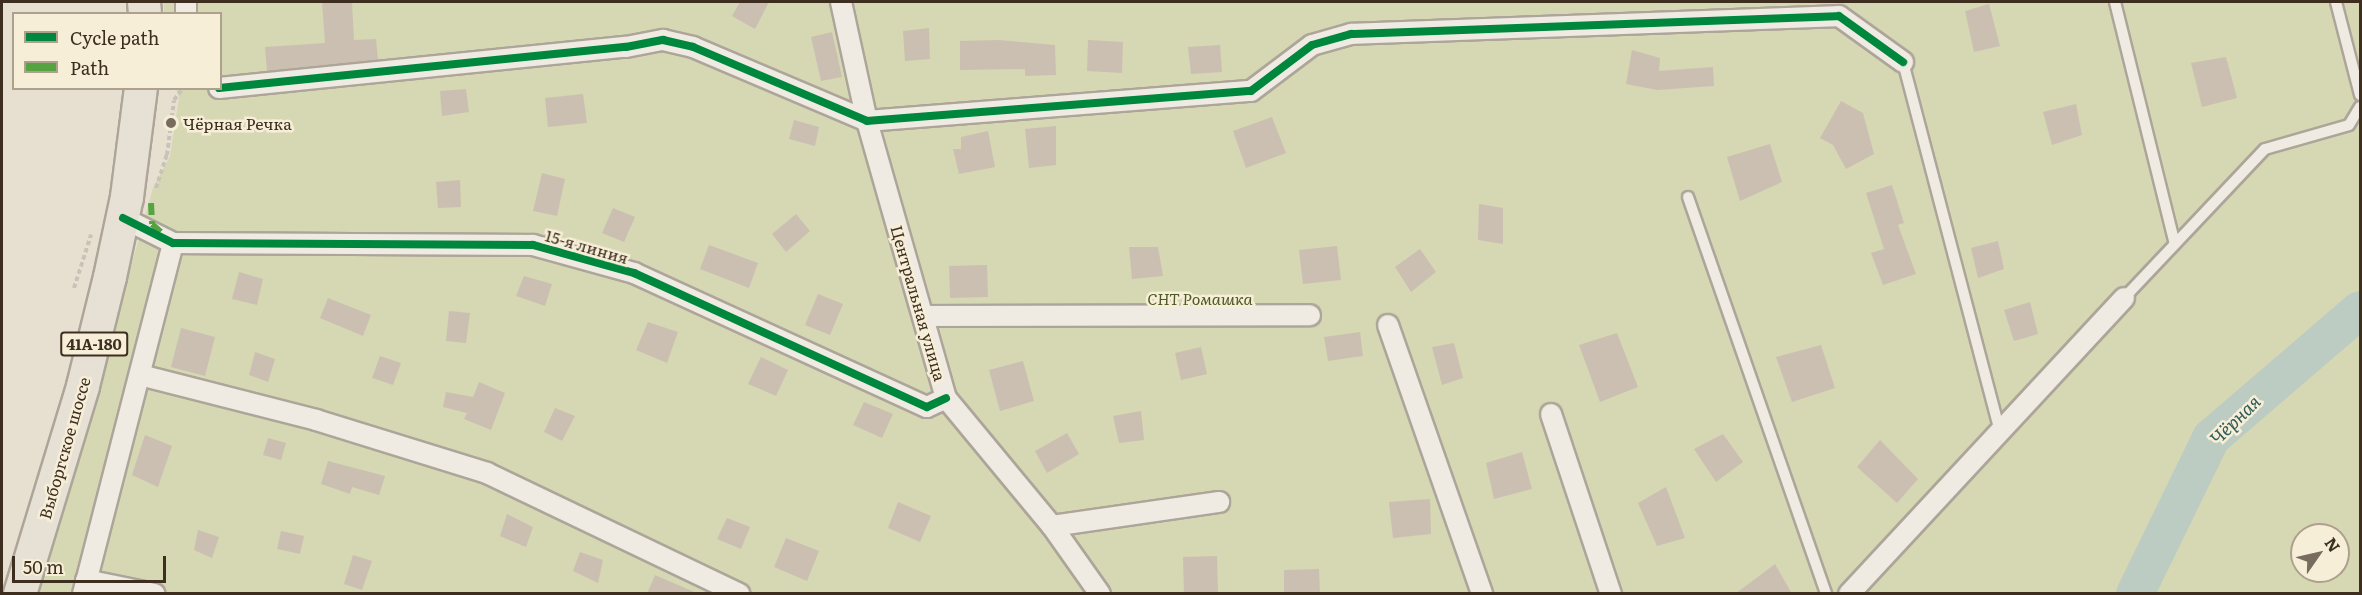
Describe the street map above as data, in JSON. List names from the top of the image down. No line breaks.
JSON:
{"streets":{"main road":["41А-180","Выборгское шоссе"],"street":["15-я линия","Центральная улица"]},"crossings":[["15-я линия","Центральная улица"],["15-я линия","Выборгское шоссе"]],"water":["Чёрная"],"parks":["СНТ Ромашка"],"places":["Чёрная Речка"],"legend":["Cycle path","Path"],"scale_bar":"50 m","north":"top right"}
